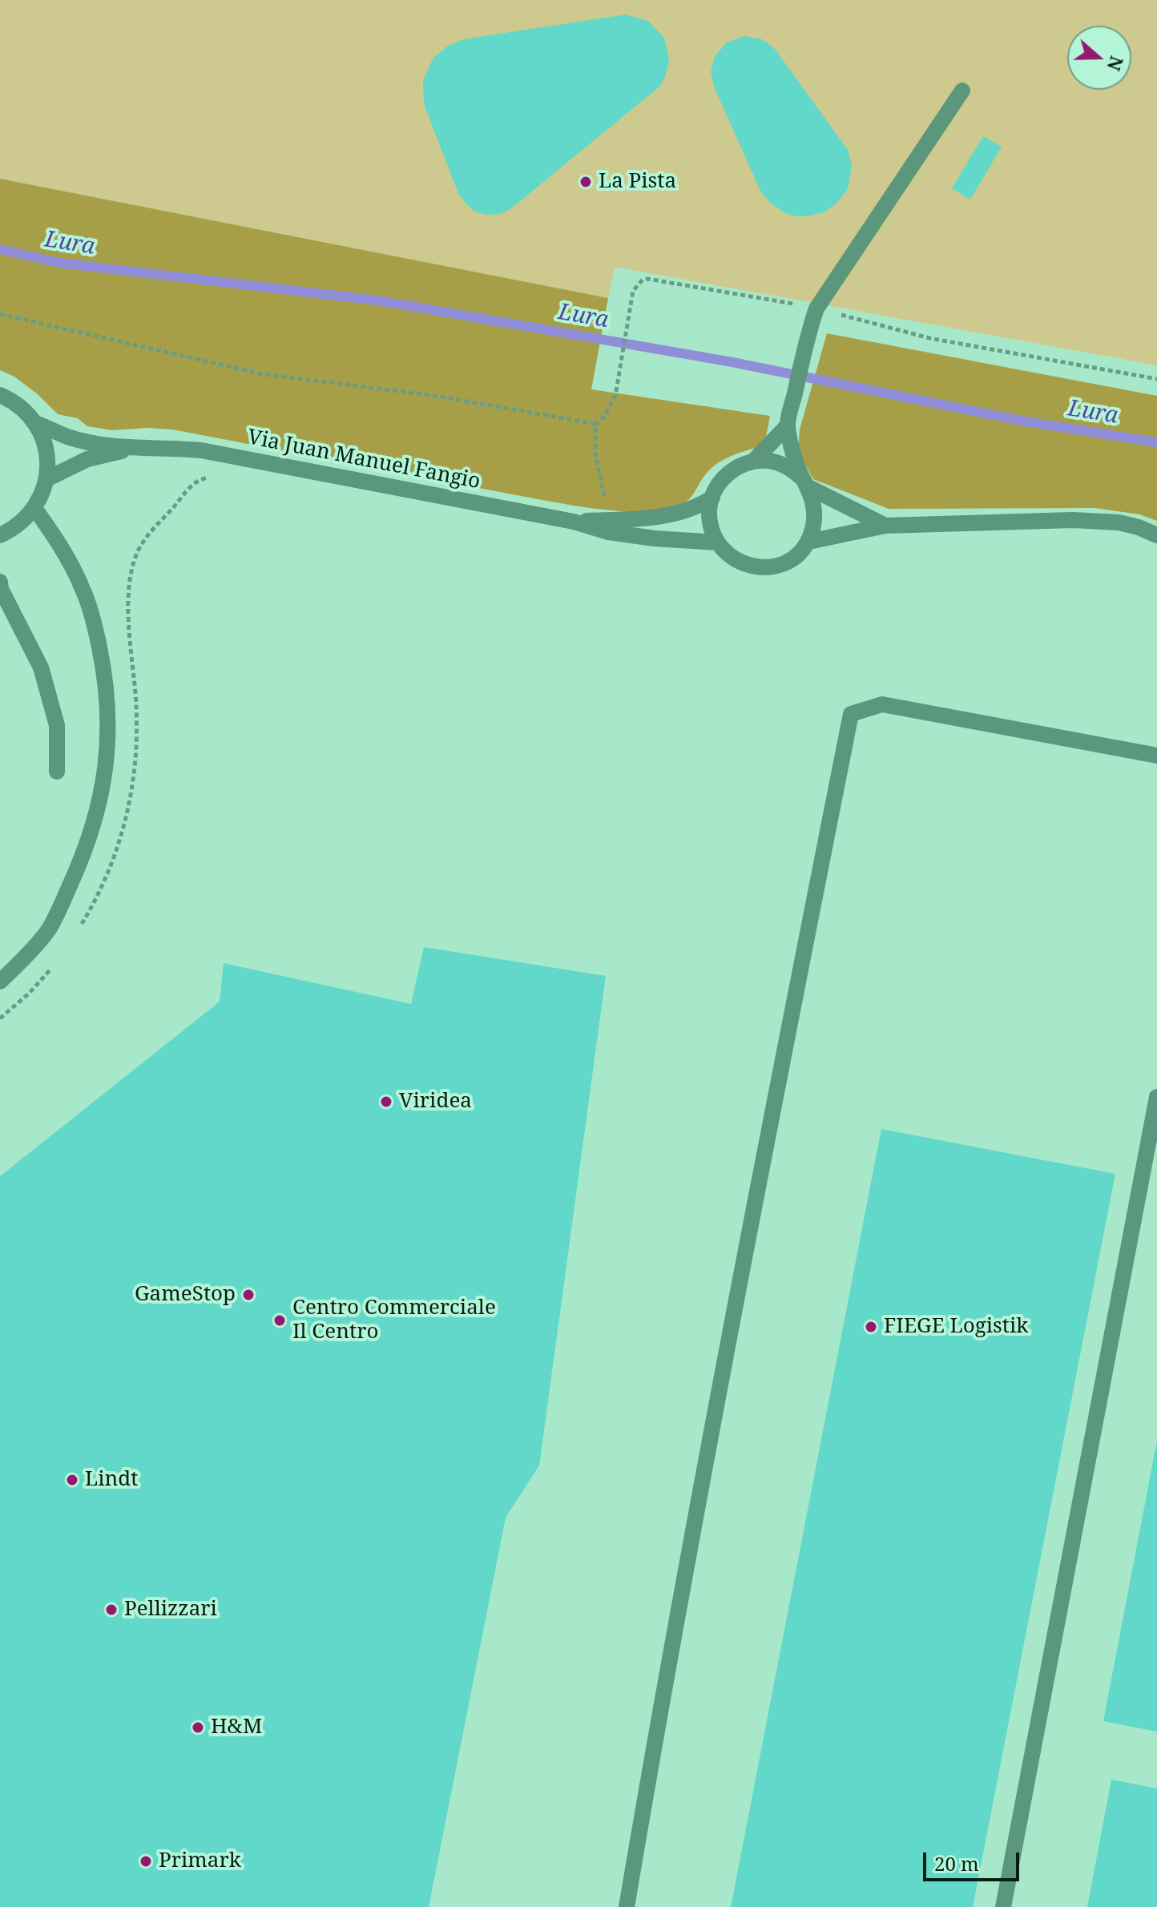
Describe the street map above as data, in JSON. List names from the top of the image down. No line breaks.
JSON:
{"streets":{"street":["Via Juan Manuel Fangio"]},"water":["Lura"],"places":["La Pista","Viridea","GameStop","Centro Commerciale Il Centro","FIEGE Logistik","Lindt","Pellizzari","H&M","Primark"],"scale_bar":"20 m","north":"right"}
